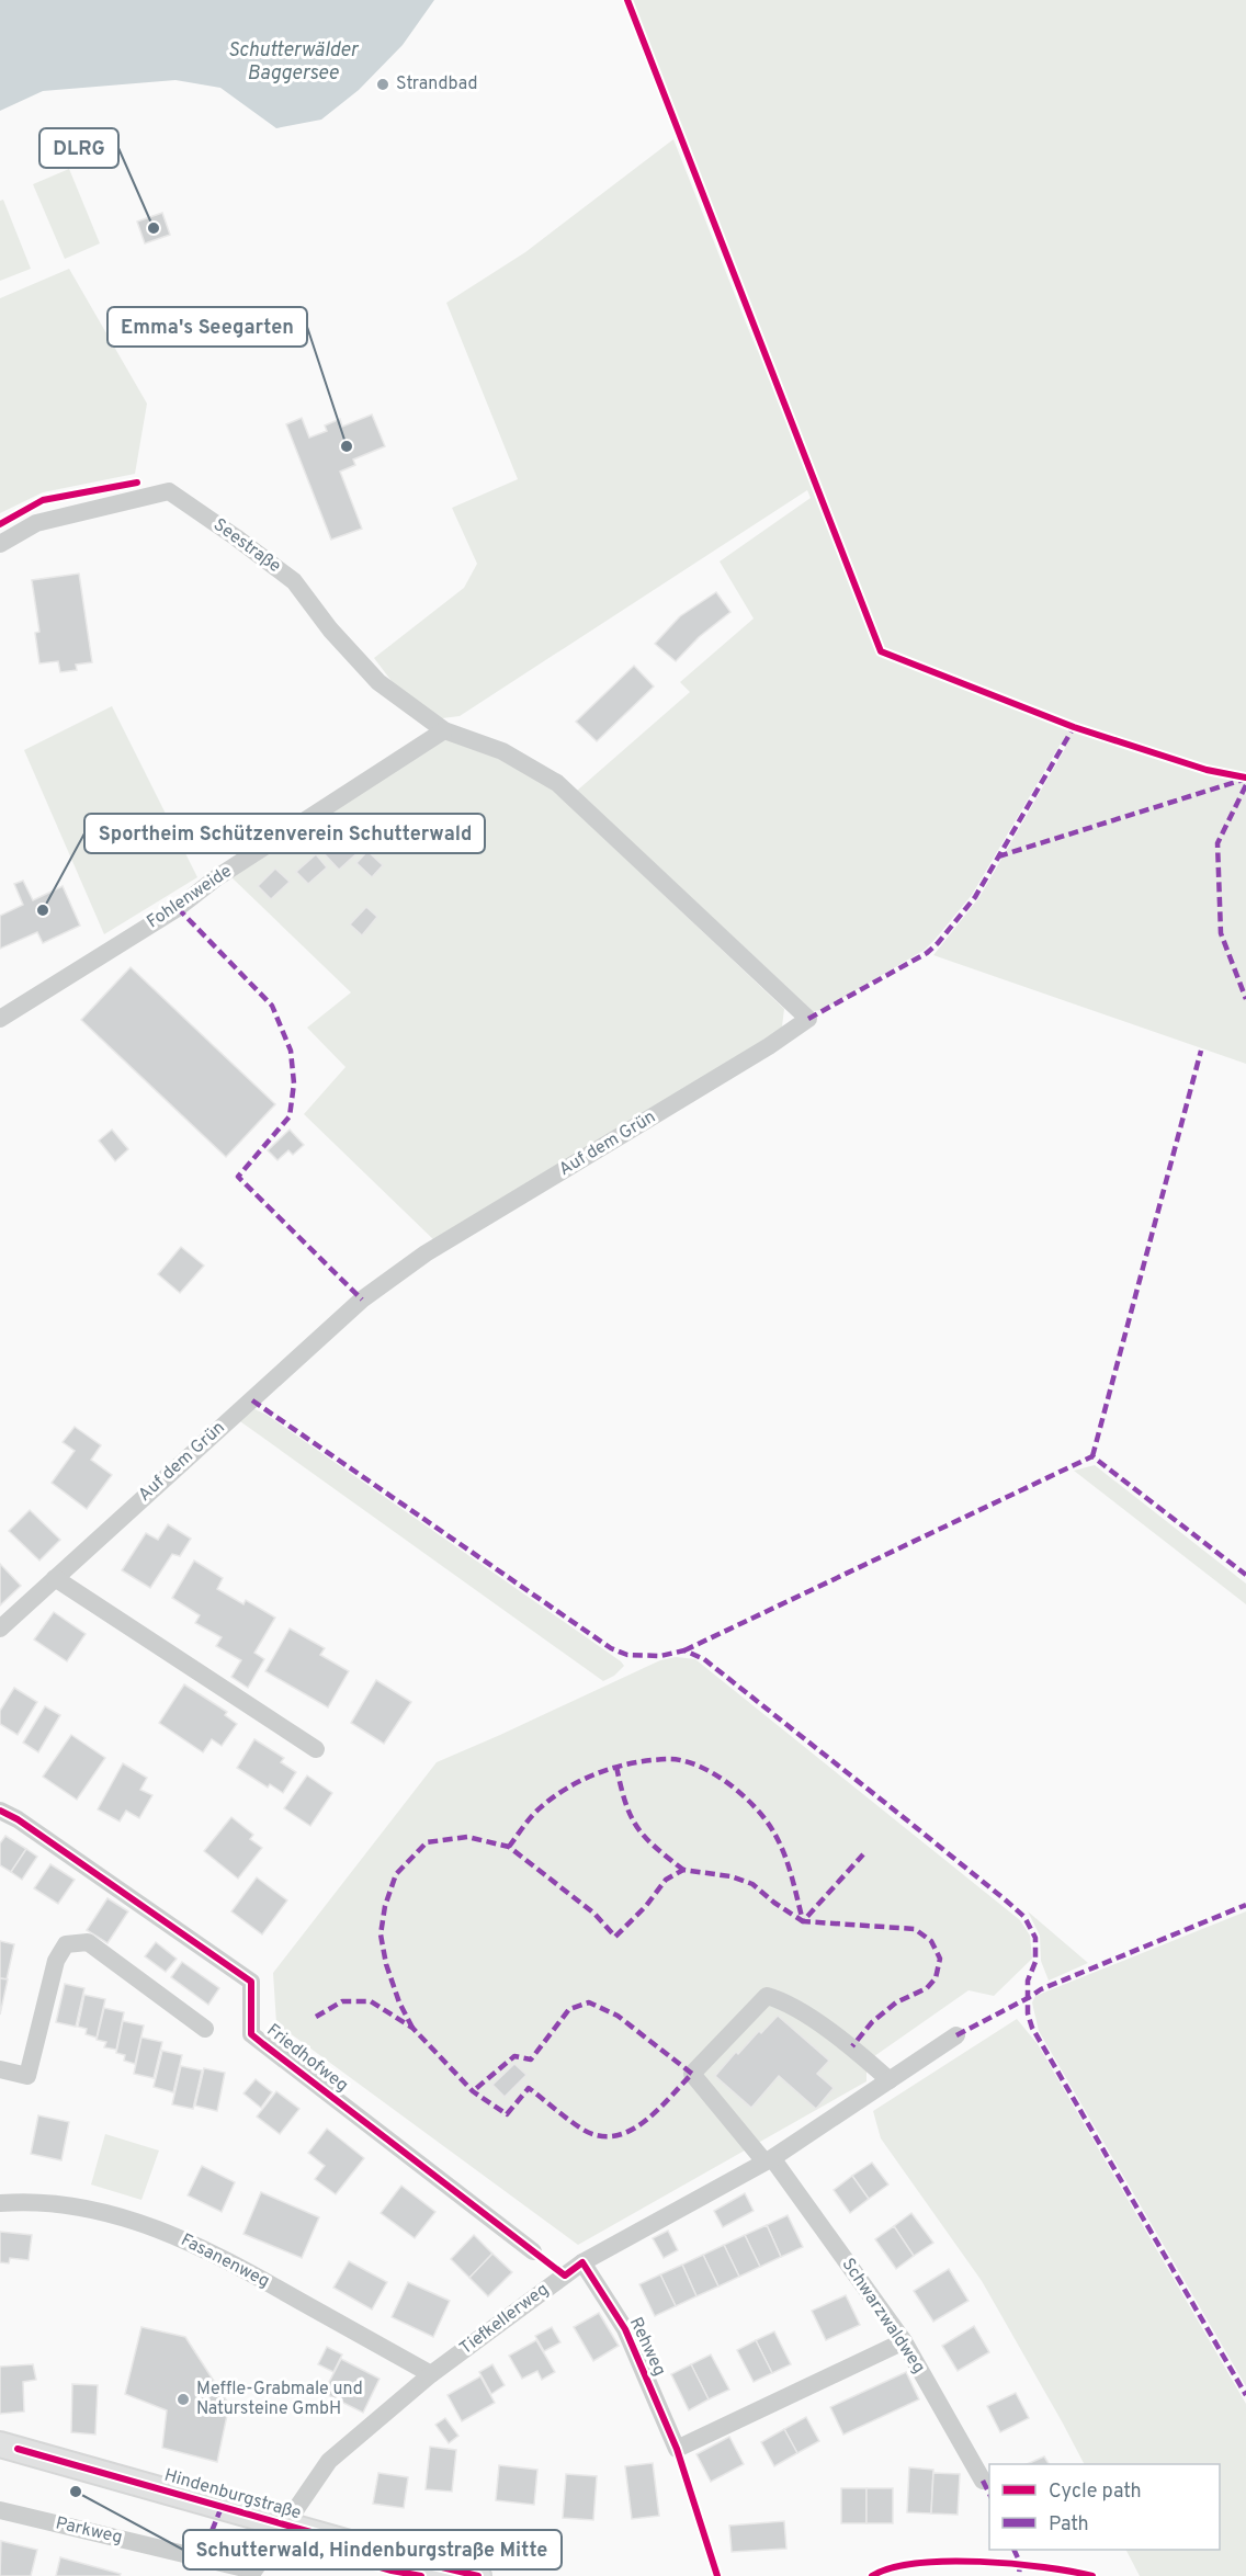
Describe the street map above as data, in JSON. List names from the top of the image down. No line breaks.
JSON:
{"streets":{"street":["Seestraße","Fohlenweide","Auf dem Grün","Friedhofweg","Fasanenweg","Schwarzwaldweg","Tiefkellerweg","Rehweg","Hindenburgstraße","Parkweg"]},"crossings":[["Seestraße","Fohlenweide"],["Seestraße","Auf dem Grün"],["Fohlenweide","Auf dem Grün"],["Fasanenweg","Tiefkellerweg"],["Schwarzwaldweg","Tiefkellerweg"],["Schwarzwaldweg","Rehweg"],["Tiefkellerweg","Rehweg"],["Tiefkellerweg","Hindenburgstraße"],["Tiefkellerweg","Parkweg"],["Hindenburgstraße","Parkweg"]],"water":["Schutterwälder Baggersee"],"places":["Strandbad","DLRG","Emma's Seegarten","Sportheim Schützenverein Schutterwald","Meffle-Grabmale und Natursteine GmbH","Schutterwald, Hindenburgstraße Mitte"],"legend":["Cycle path","Path"]}
